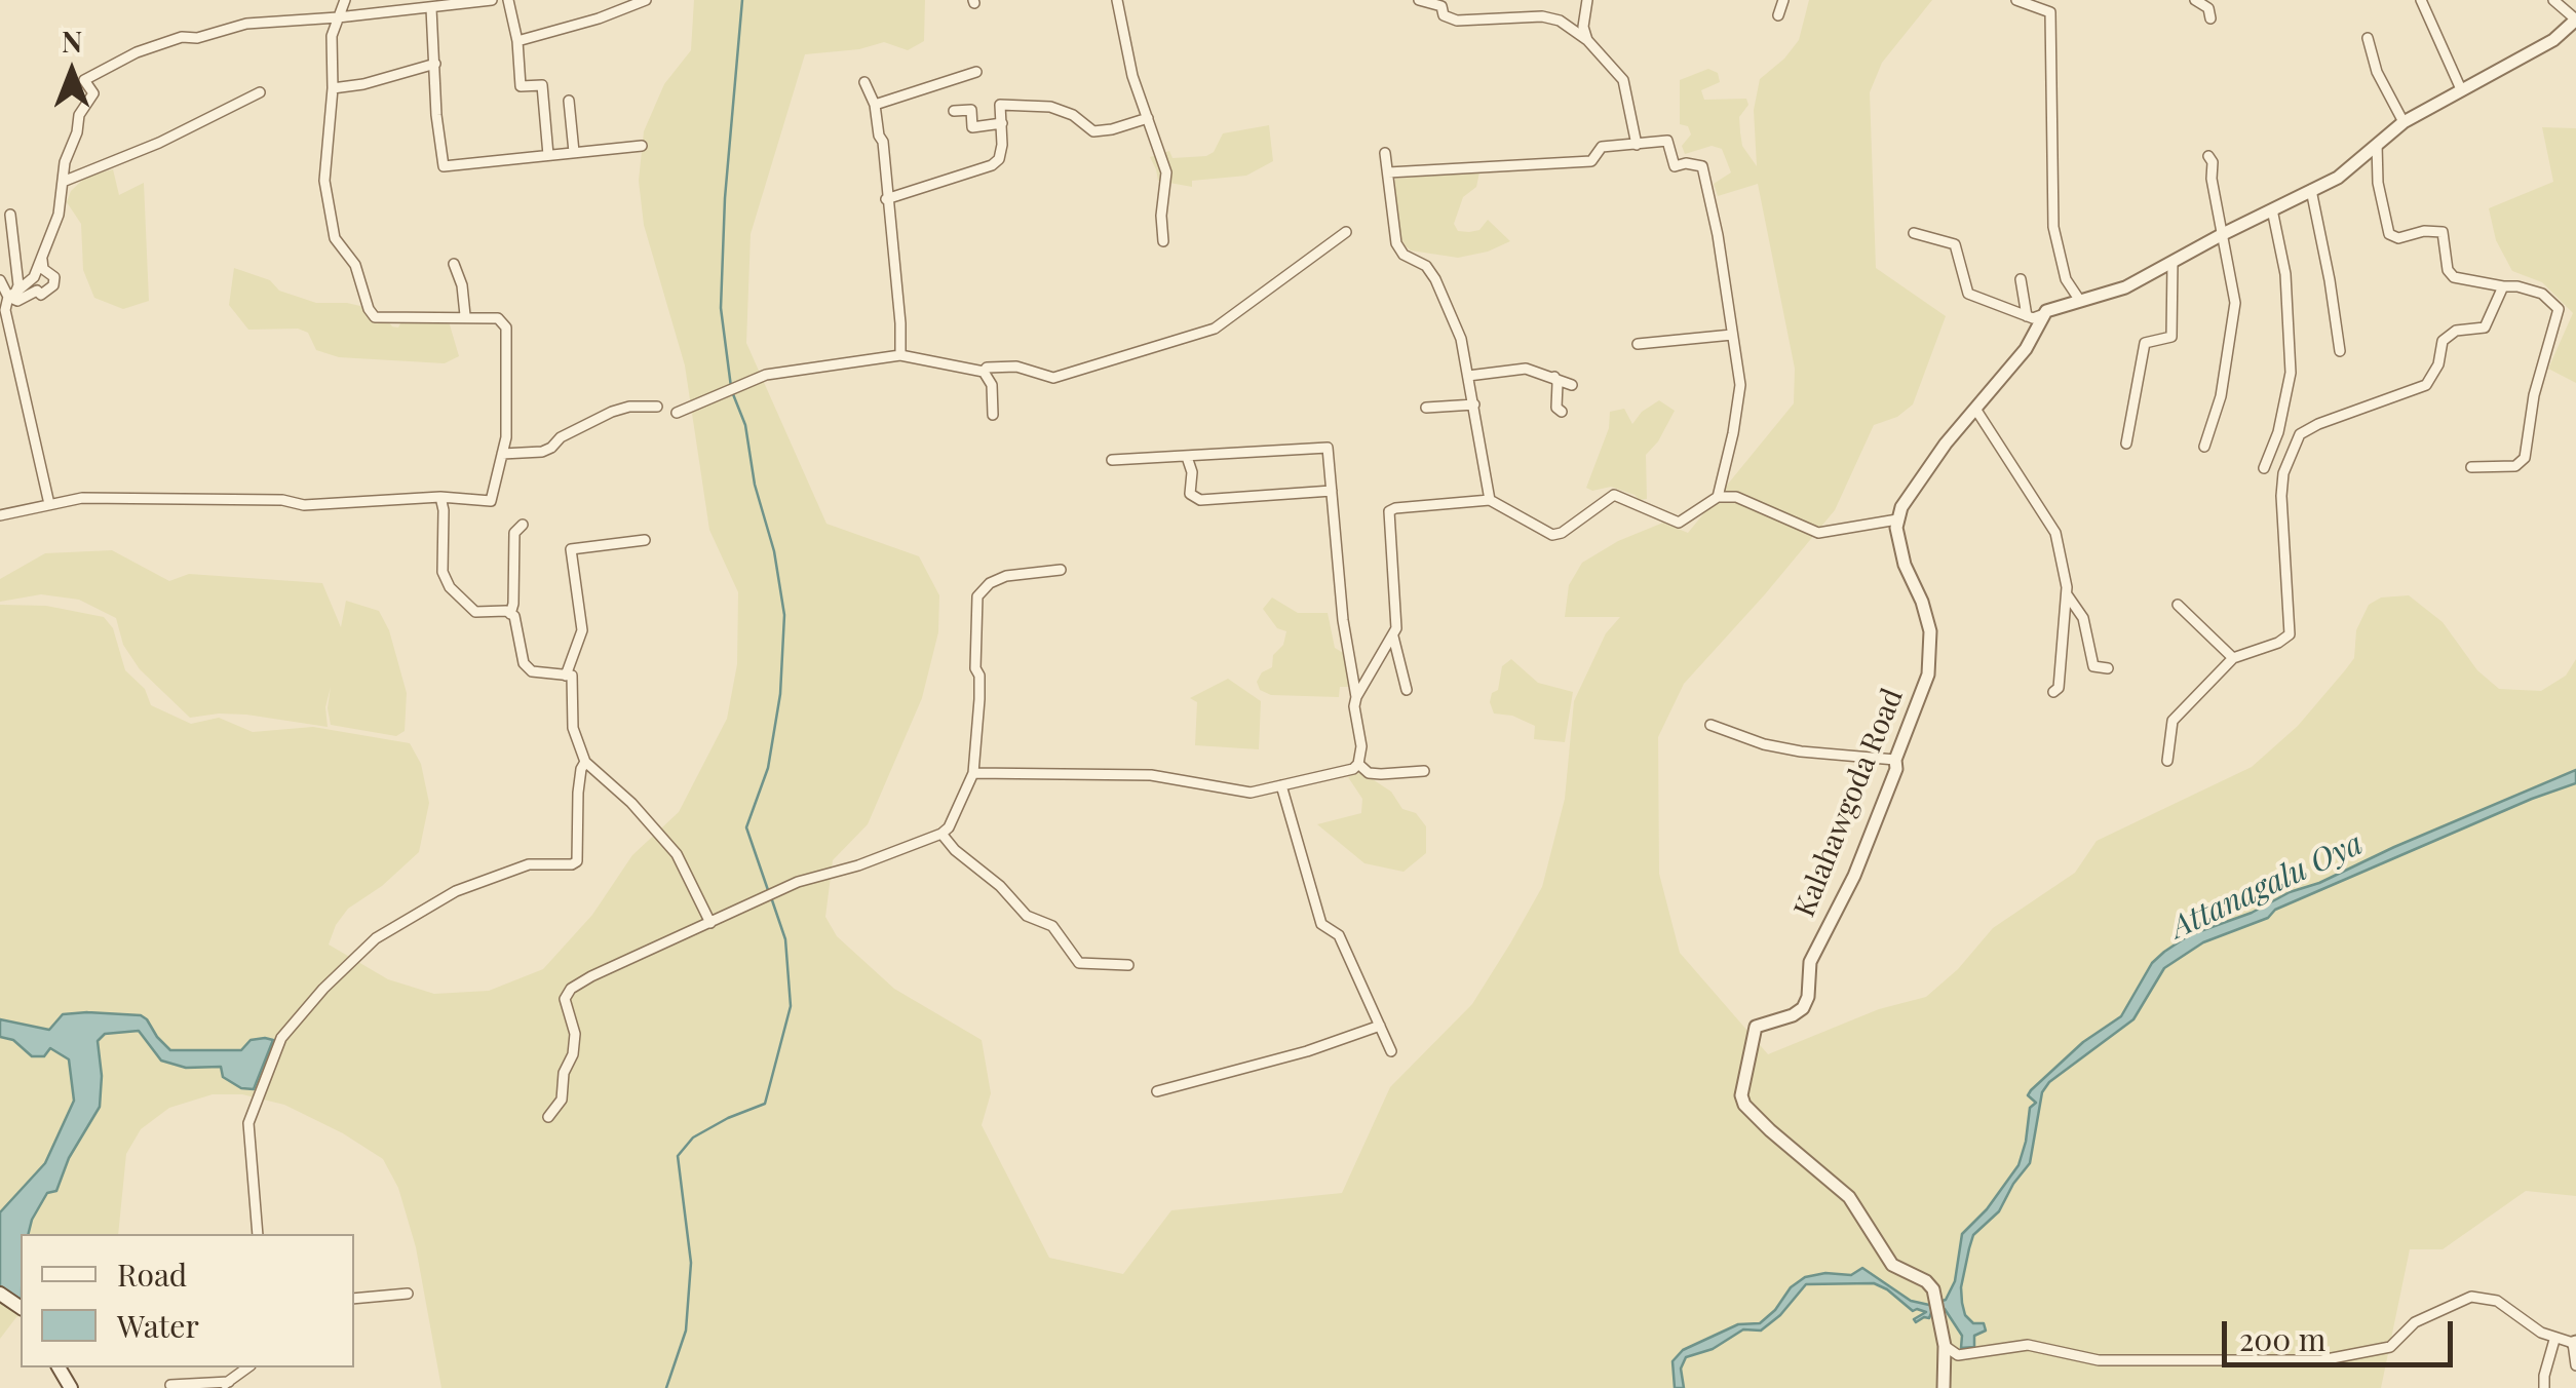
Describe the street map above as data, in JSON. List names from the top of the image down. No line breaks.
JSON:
{"streets":{"street":["Kalahawgoda Road"]},"water":["Attanagalu Oya"],"legend":["Road","Water"],"scale_bar":"200 m","north":"top"}
